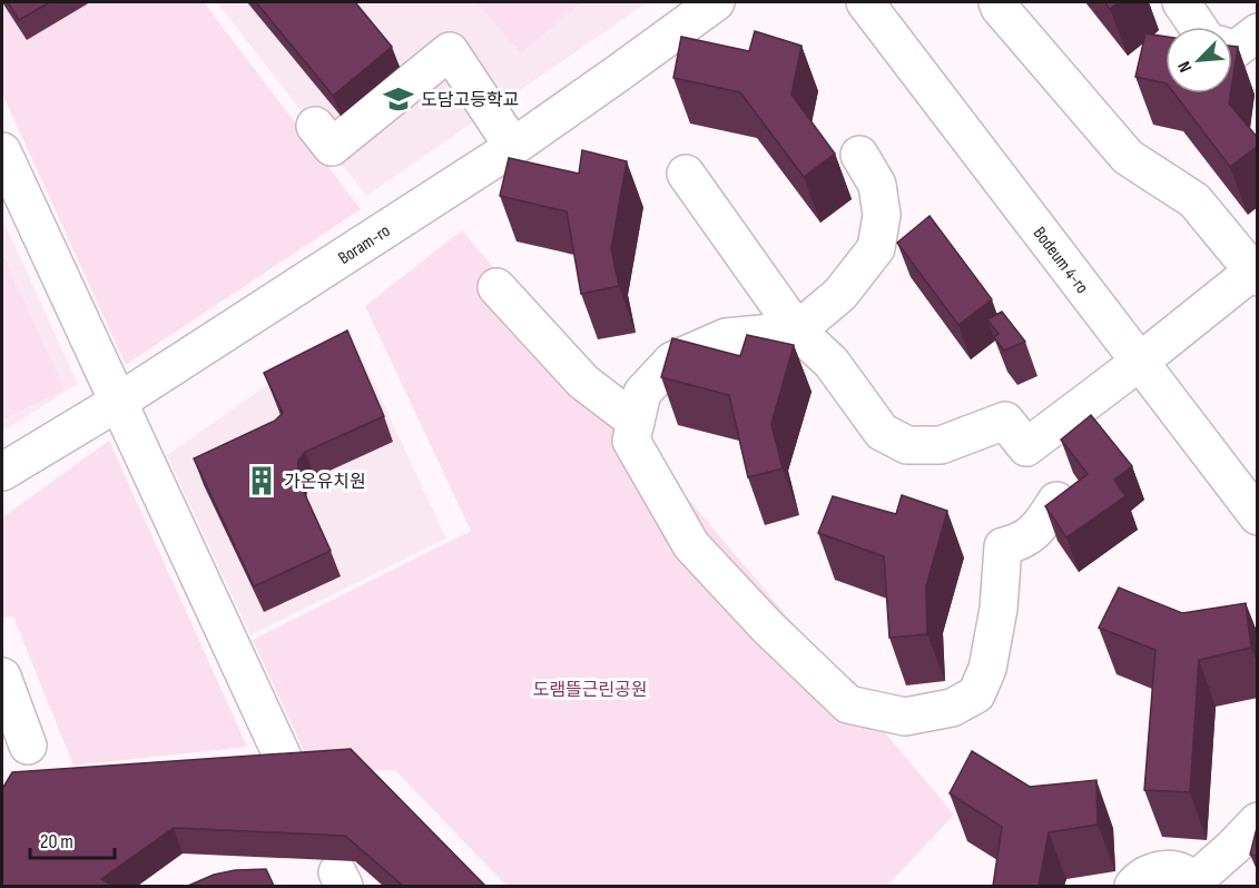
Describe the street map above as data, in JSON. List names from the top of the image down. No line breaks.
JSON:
{"streets":{"street":["Boram-ro","Bodeum 4-ro"]},"parks":["도램뜰근린공원"],"places":{"school or university":["도담고등학교"],"building":["가온유치원"]},"scale_bar":"20 m","north":"bottom left"}
